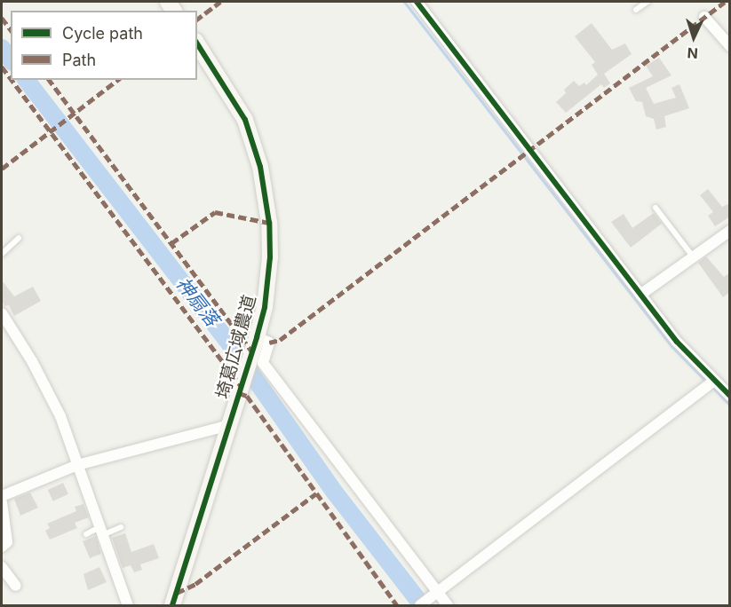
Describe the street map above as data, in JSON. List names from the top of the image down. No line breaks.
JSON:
{"streets":{"street":["埼葛広域農道"]},"water":["神扇落"],"legend":["Cycle path","Path"],"north":"bottom"}
